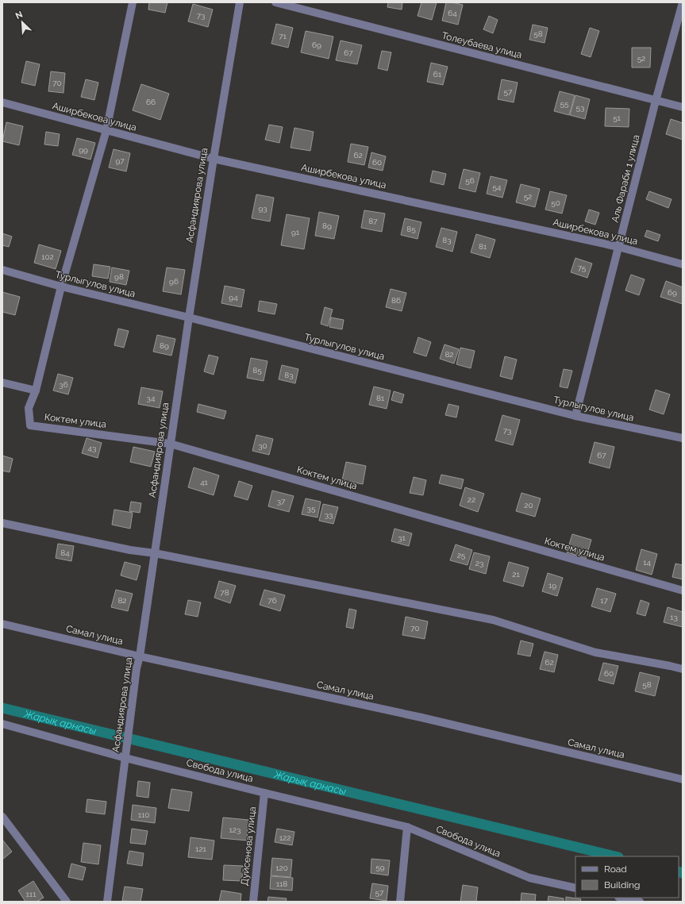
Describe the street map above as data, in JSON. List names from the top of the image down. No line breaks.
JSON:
{"streets":{"street":["Толеубаева улица","Аширбекова улица","Аль Фараби 1 улица","Асфандиярова улица","Турлыгулов улица","Коктем улица","Самал улица","Свобода улица","Дуйсенова улица"]},"crossings":[["Толеубаева улица","Аль Фараби 1 улица"],["Аширбекова улица","Аль Фараби 1 улица"],["Аширбекова улица","Асфандиярова улица"],["Аль Фараби 1 улица","Турлыгулов улица"],["Асфандиярова улица","Турлыгулов улица"],["Асфандиярова улица","Коктем улица"],["Асфандиярова улица","Самал улица"],["Асфандиярова улица","Свобода улица"],["Свобода улица","Дуйсенова улица"]],"water":["Жарық арнасы"],"house_numbers":["64","73","58","71","69","67","52","61","70","57","66","55","53","51","99","62","97","60","56","54","52","50","93","87","89","85","91","83","81","102","75","98","96","69","94","86","89","82","85","83","36","34","81","73","30","43","67","41","22","37","20","35","33","31","84","25","14","23","21","19","78","82","76","17","13","70","62","60","58","110","123","122","121","59","120","118","57","111"],"legend":["Road","Building"],"north":"top left"}
